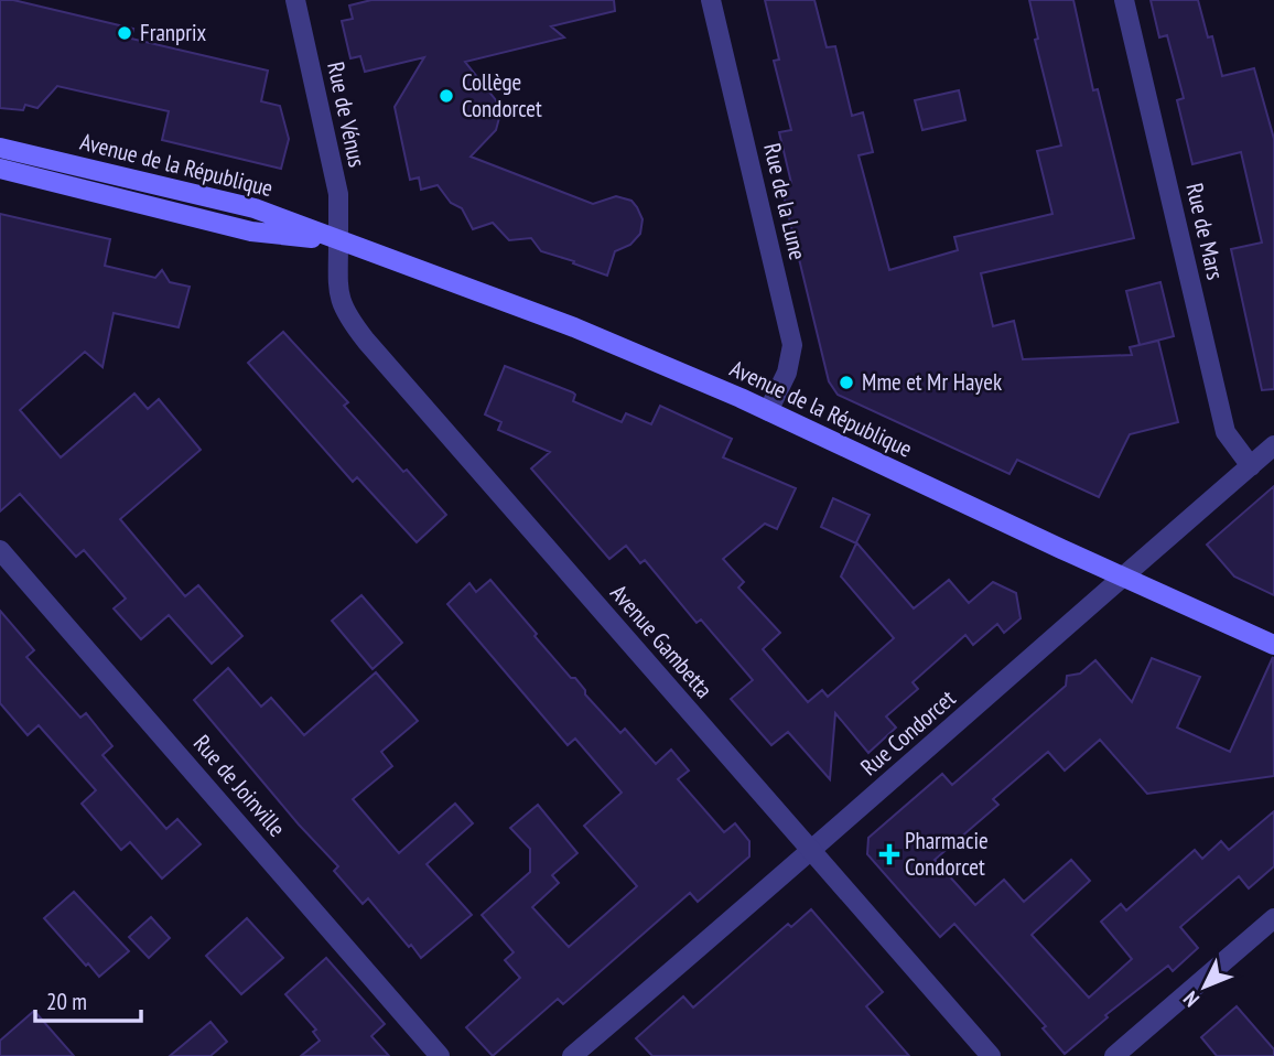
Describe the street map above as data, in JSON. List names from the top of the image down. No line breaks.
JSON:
{"streets":{"main road":["Avenue de la République"],"street":["Rue de Vénus","Rue de la Lune","Rue de Mars","Avenue Gambetta","Rue Condorcet","Rue de Joinville"]},"crossings":[["Rue de Vénus","Avenue de la République"],["Rue de Vénus","Avenue Gambetta"],["Avenue de la République","Rue de la Lune"],["Avenue de la République","Avenue Gambetta"],["Avenue de la République","Rue Condorcet"],["Rue de Mars","Rue Condorcet"],["Avenue Gambetta","Rue Condorcet"]],"places":{"other":["Franprix","Collège Condorcet","Mme et Mr Hayek"],"health":["Pharmacie Condorcet"]},"scale_bar":"20 m","north":"bottom left"}
